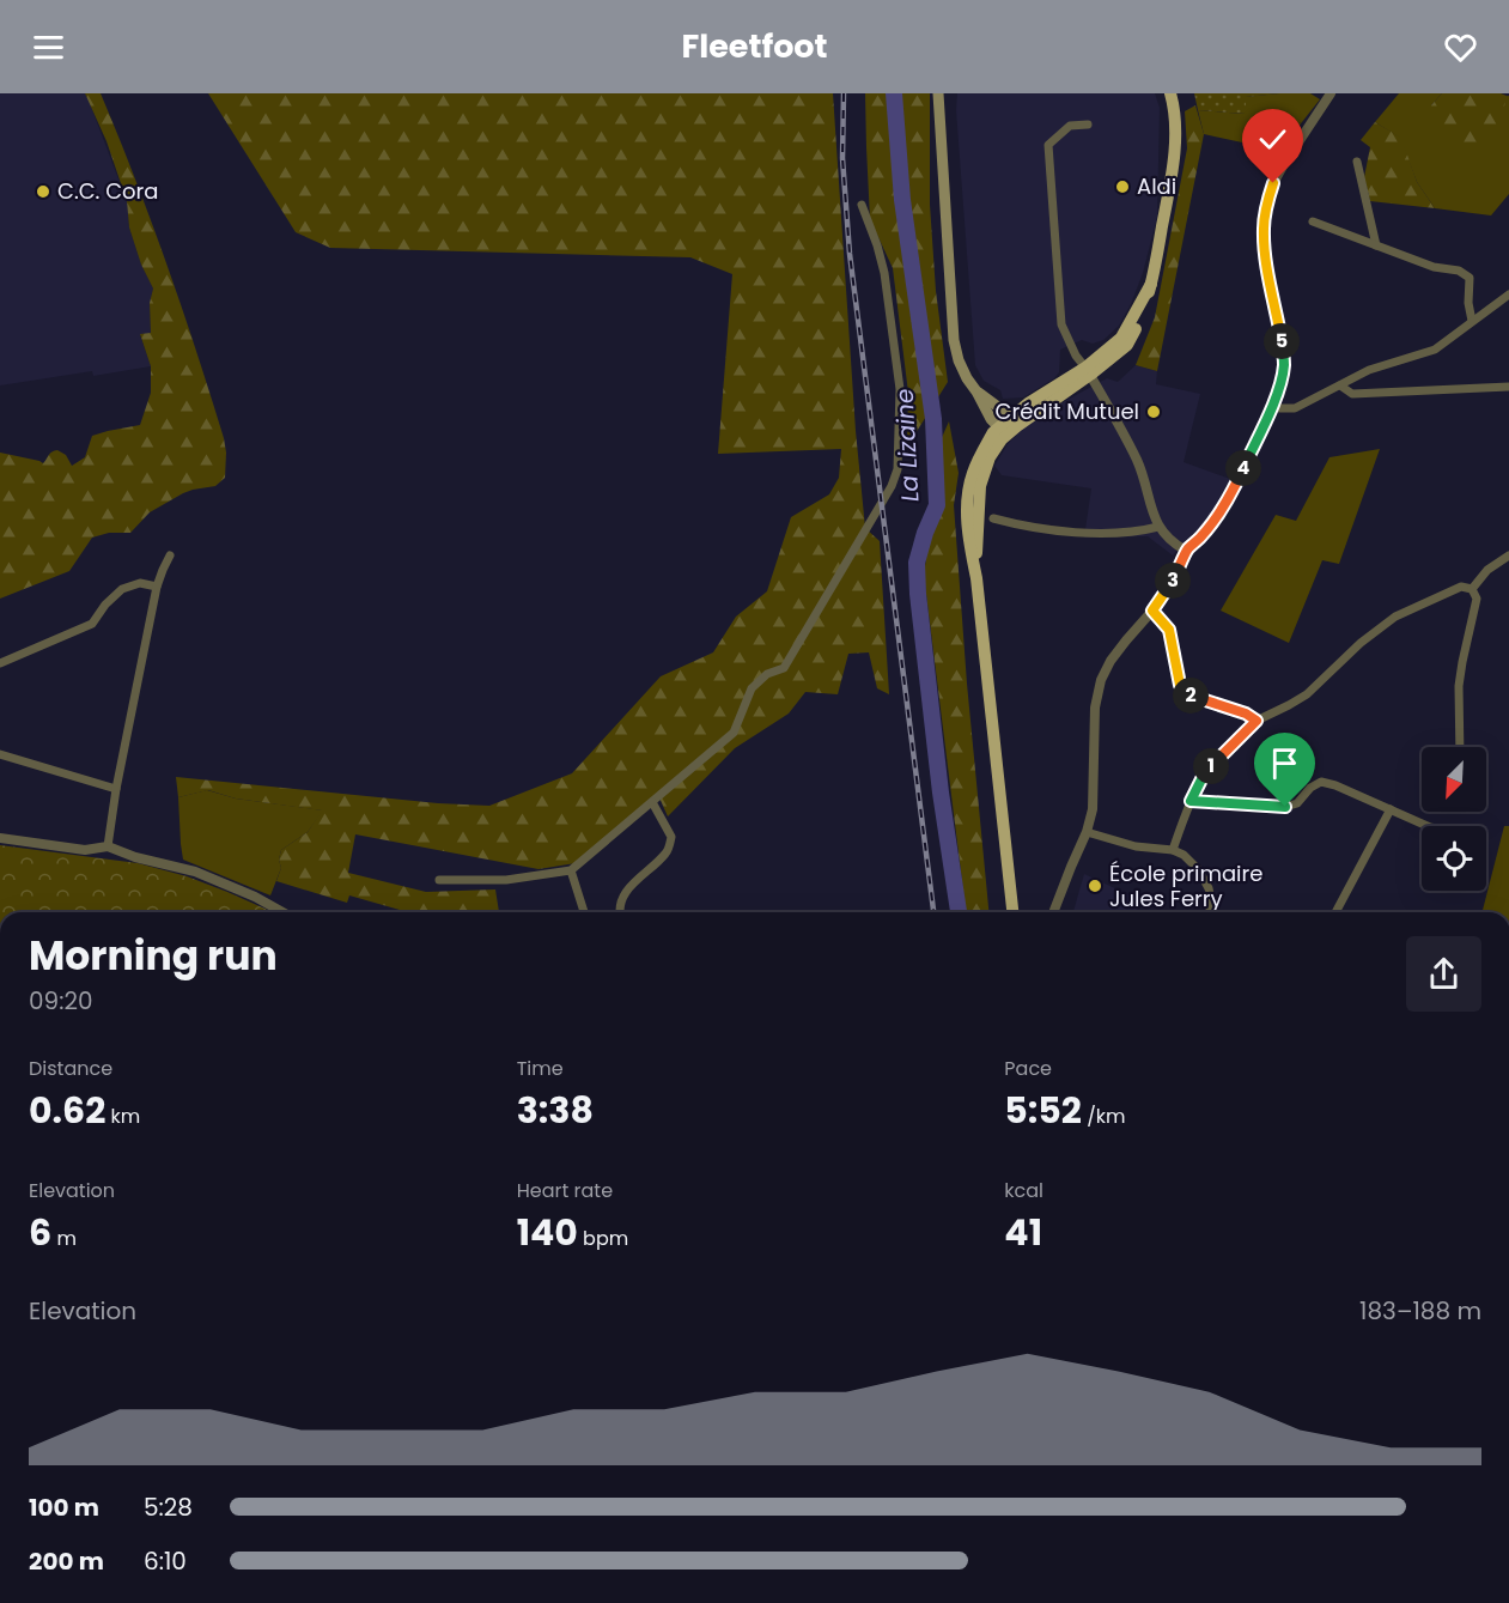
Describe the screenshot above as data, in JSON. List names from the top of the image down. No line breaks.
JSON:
{"water":["La Lizaine"],"places":["Aldi","C.C. Cora","Crédit Mutuel","École primaire Jules Ferry"],"north":"bottom left","page":{"header":"Fleetfoot","pins":["5","4","3","2","1"],"heading":["Morning run","09:20"],"stats":[["Distance","0.62 km"],["Time","3:38"],["Pace","5:52 /km"],["Elevation","6 m"],["Heart rate","140 bpm"],["kcal","41"]],"chart":["Elevation","183–188 m"],"list":[{"name":"100 m","note":"5:28"},{"name":"200 m","note":"6:10"}]}}
